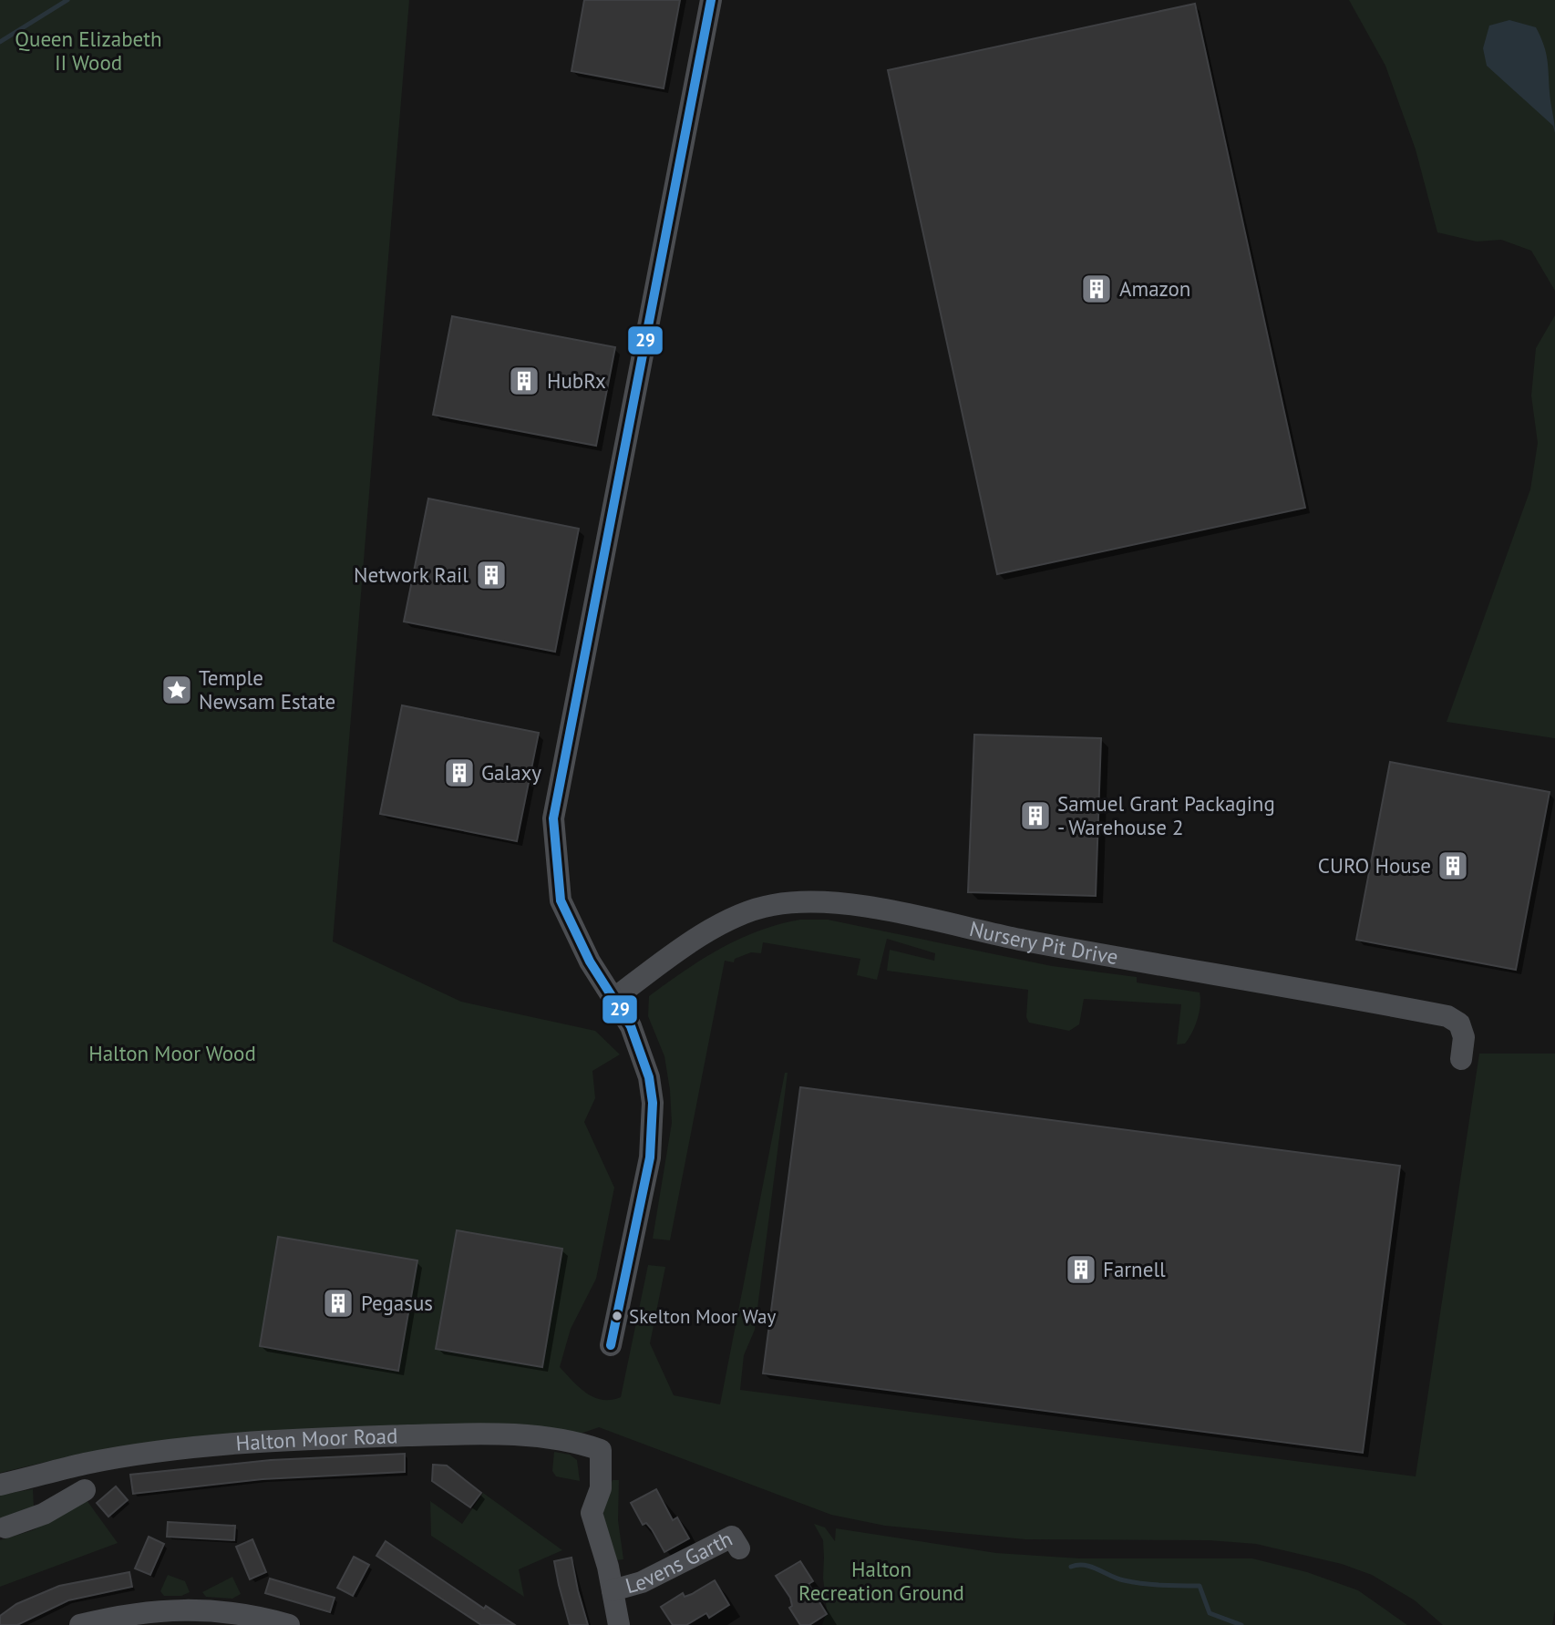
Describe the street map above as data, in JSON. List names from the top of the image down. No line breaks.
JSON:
{"streets":{"street":["Nursery Pit Drive","Halton Moor Road","Levens Garth"]},"crossings":[["Halton Moor Road","Levens Garth"]],"parks":["Queen Elizabeth II Wood","Halton Moor Wood","Halton Recreation Ground"],"places":{"building":["Amazon","HubRx","Network Rail","Galaxy","Samuel Grant Packaging - Warehouse 2","CURO House","Farnell","Pegasus"],"place":["Temple Newsam Estate"],"other":["Skelton Moor Way"]},"lines":["transit line 29"]}
